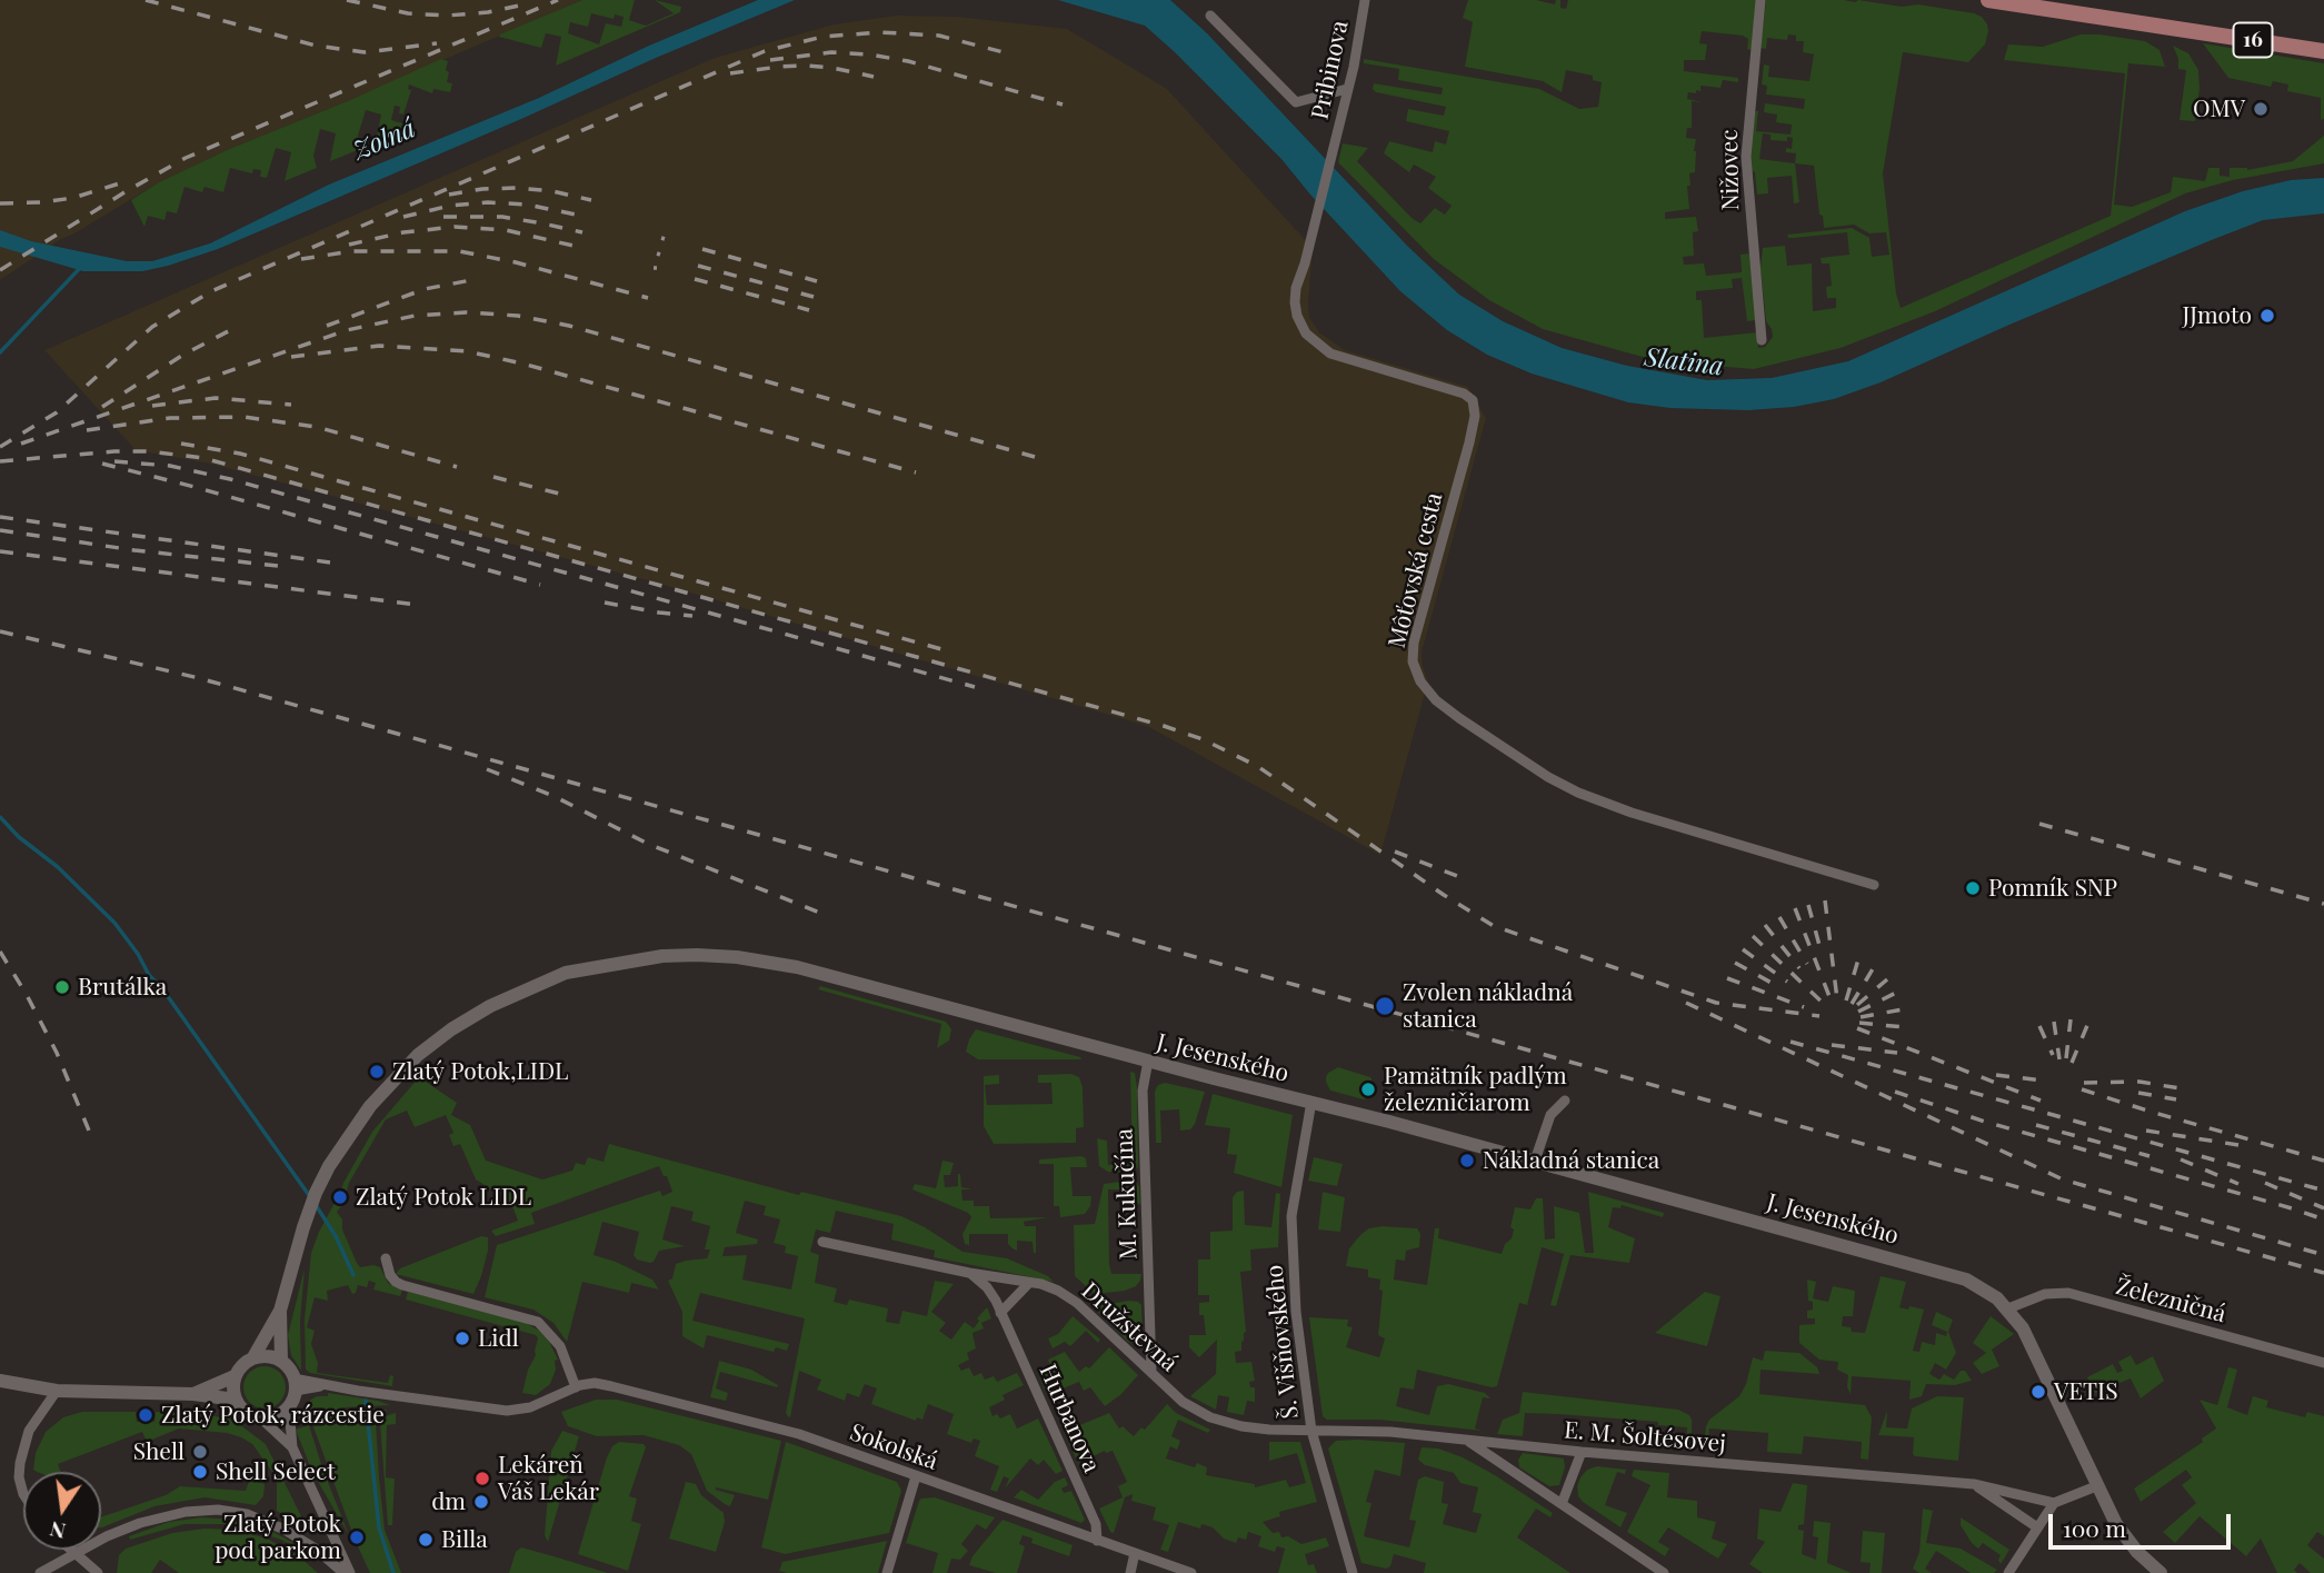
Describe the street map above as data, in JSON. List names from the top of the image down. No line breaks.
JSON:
{"streets":{"main road":["16"],"street":["Pribinova","Nižovec","Môťovská cesta","J. Jesenského","M. Kukučína","Železničná","Družstevná","Š. Višňovského","Hurbanova","E. M. Šoltésovej","Sokolská"]},"crossings":[["Pribinova","Môťovská cesta"],["J. Jesenského","M. Kukučína"],["J. Jesenského","Železničná"],["J. Jesenského","Š. Višňovského"],["J. Jesenského","Sokolská"],["M. Kukučína","Družstevná"],["Družstevná","Š. Višňovského"],["Družstevná","Hurbanova"],["Družstevná","E. M. Šoltésovej"],["Š. Višňovského","E. M. Šoltésovej"],["Hurbanova","Sokolská"]],"water":["Zolná","Slatina"],"places":["OMV","JJmoto","Pomník SNP","Brutálka","Zvolen nákladná stanica","Zlatý Potok,LIDL","Pamätník padlým železničiarom","Nákladná stanica","Zlatý Potok LIDL","Lidl","VETIS","Zlatý Potok, rázcestie","Shell","Shell Select","Lekáreň Váš Lekár","dm","Zlatý Potok pod parkom","Billa"],"scale_bar":"100 m","north":"bottom"}
